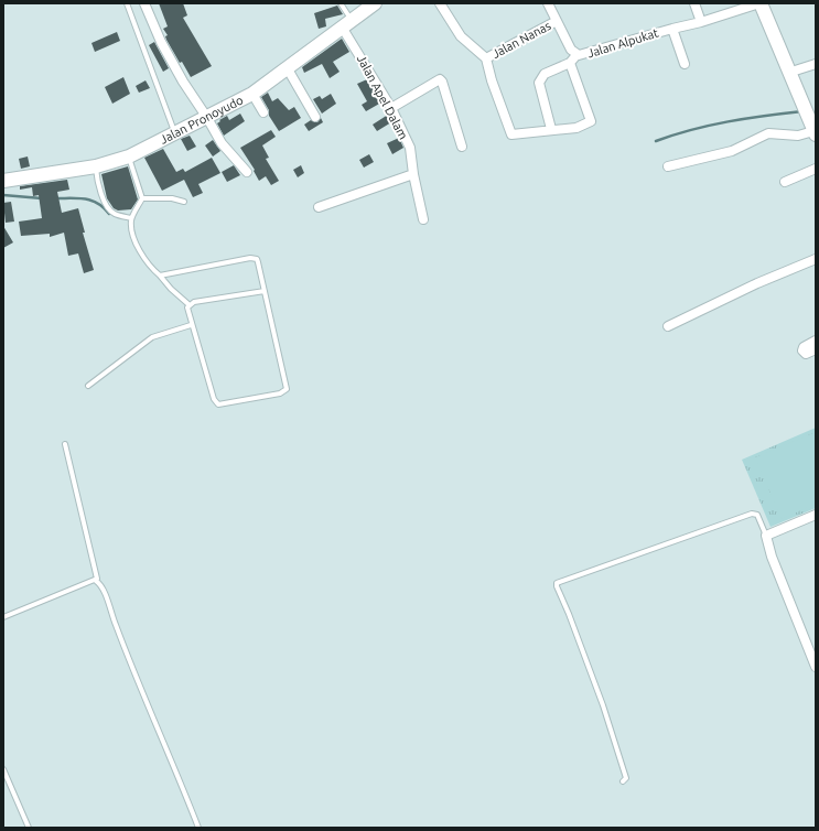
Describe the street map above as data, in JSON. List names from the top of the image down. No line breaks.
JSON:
{"streets":{"main road":["Jalan Pronoyudo"],"street":["Jalan Nanas","Jalan Alpukat","Jalan Apel Dalam"]},"crossings":[["Jalan Nanas","Jalan Alpukat"],["Jalan Apel Dalam","Jalan Pronoyudo"]]}
